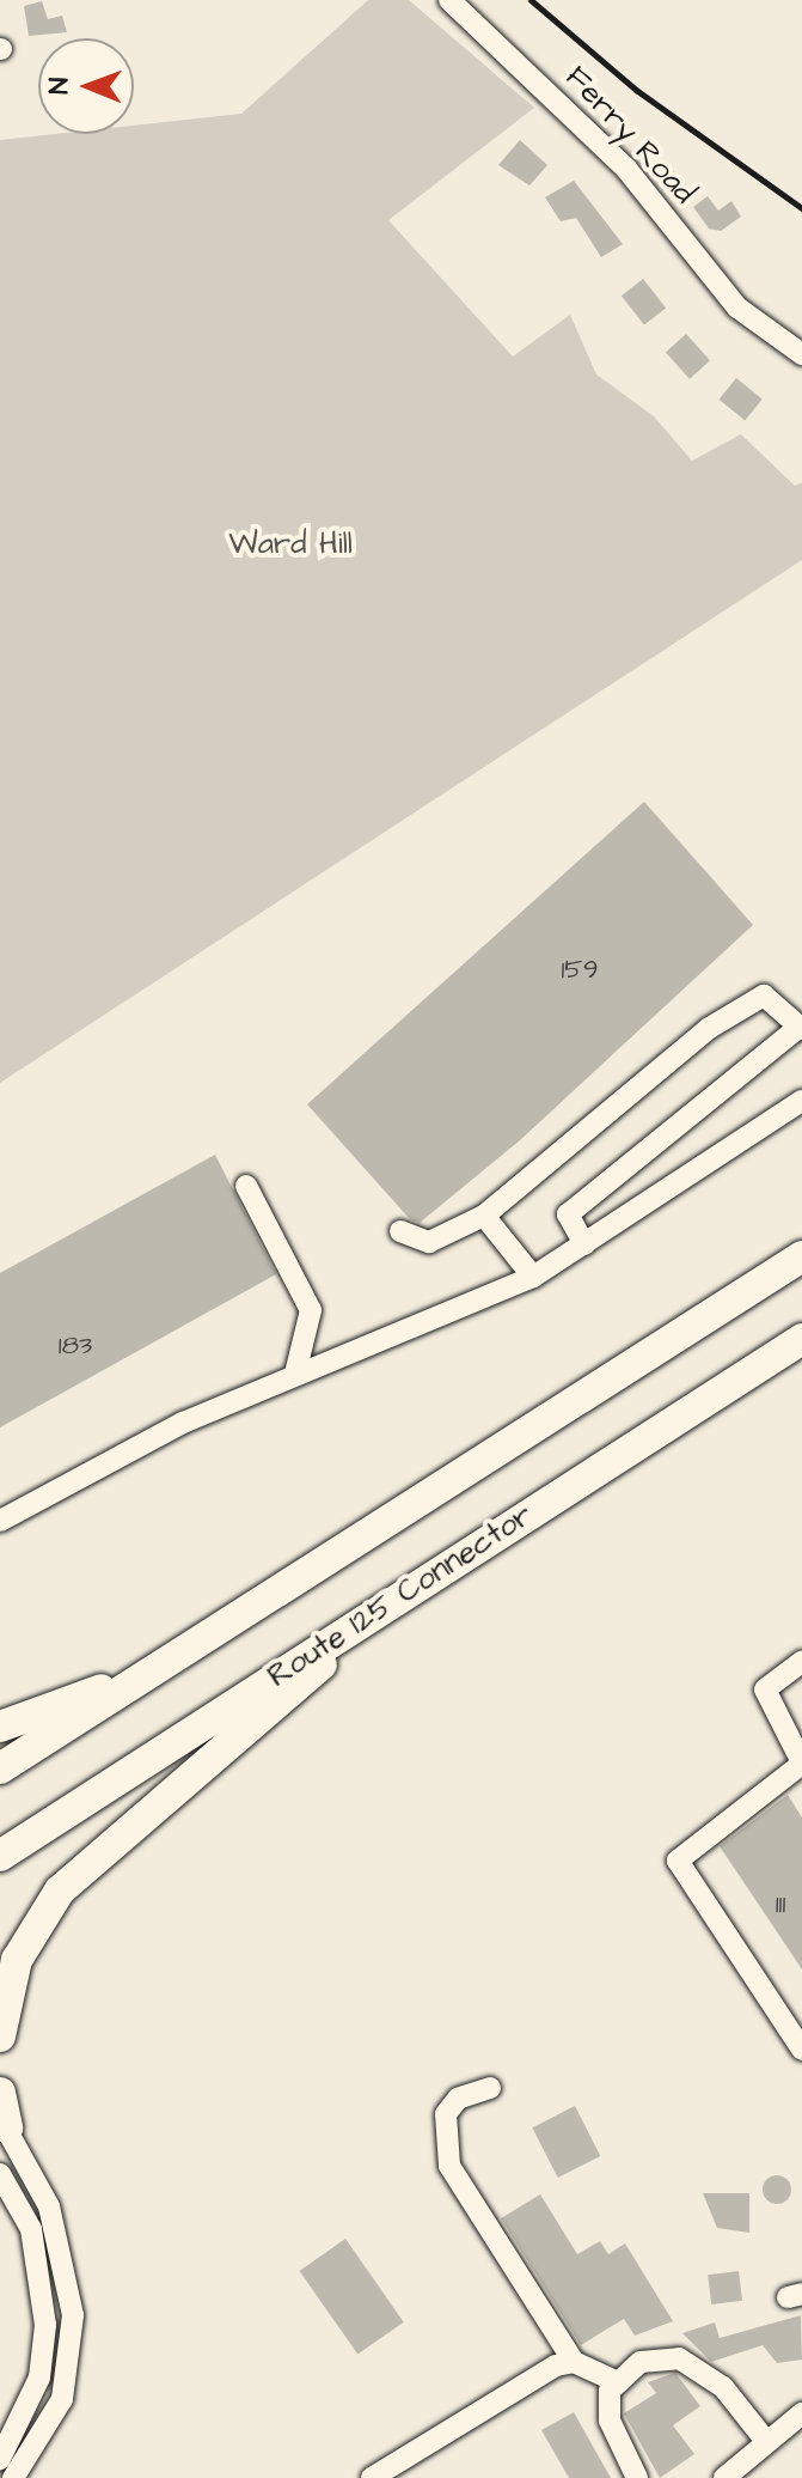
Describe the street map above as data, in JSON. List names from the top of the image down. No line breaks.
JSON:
{"streets":{"highway":["Route 125 Connector"],"street":["Ferry Road"]},"parks":["Ward Hill"],"house_numbers":["159","183","111"],"north":"left"}
